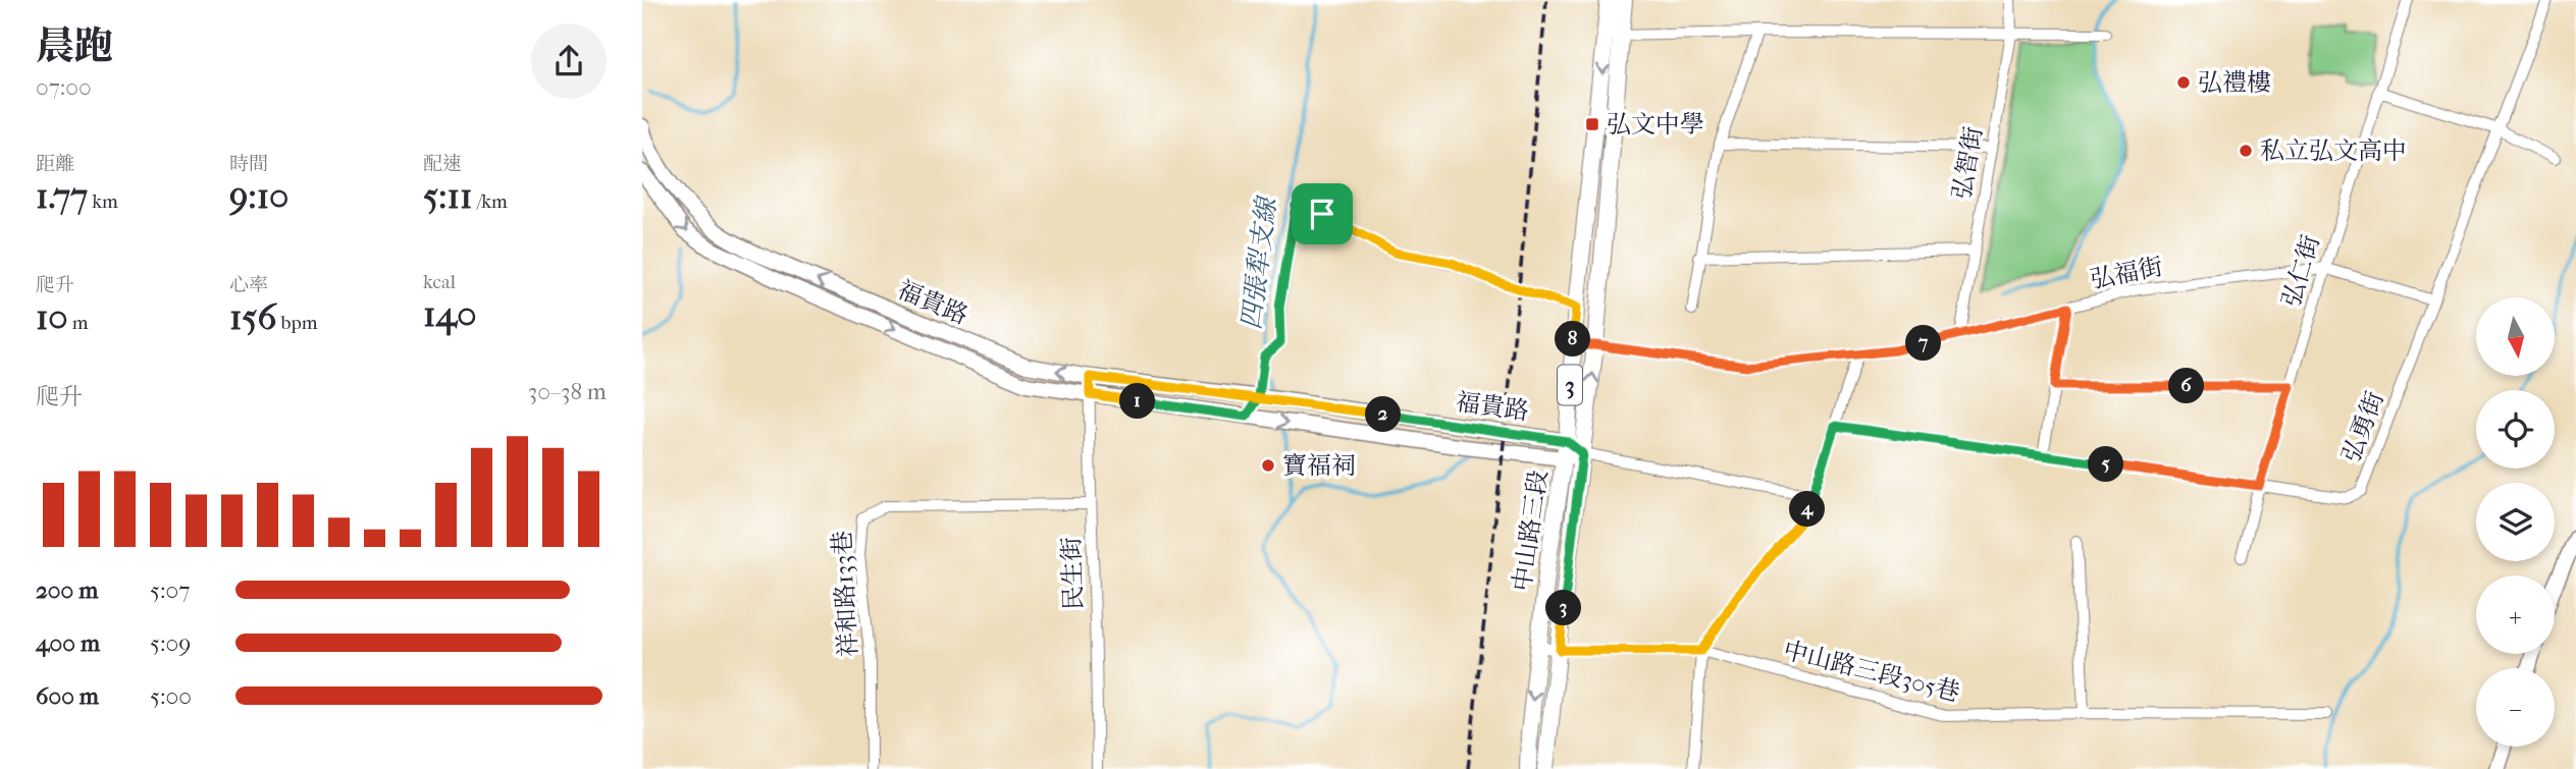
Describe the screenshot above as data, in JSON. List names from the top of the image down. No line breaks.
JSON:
{"streets":{"main road":["3","中山路三段"],"street":["弘智街","弘仁街","弘福街","福貴路","弘勇街","民生街","祥和路133巷","中山路三段305巷"]},"crossings":[["弘智街","弘福街"],["弘仁街","弘福街"],["弘仁街","弘勇街"],["弘福街","弘勇街"],["弘福街","中山路三段"],["福貴路","中山路三段"],["福貴路","民生街"],["中山路三段","中山路三段305巷"],["民生街","祥和路133巷"]],"water":["四張犁支線"],"places":{"other":["弘禮樓","私立弘文高中","寶福祠"],"transit":["弘文中學"]},"north":"bottom","page":{"heading":["晨跑","07:00"],"stats":[["距離","1.77 km"],["時間","9:10"],["配速","5:11 /km"],["爬升","10 m"],["心率","156 bpm"],["kcal","140"]],"map_buttons":["+","−"],"pins":["8","7","6","1","2","5","4","3"],"chart":["爬升","30–38 m"],"list":[{"name":"200 m","note":"5:07"},{"name":"400 m","note":"5:09"},{"name":"600 m","note":"5:00"}]}}
